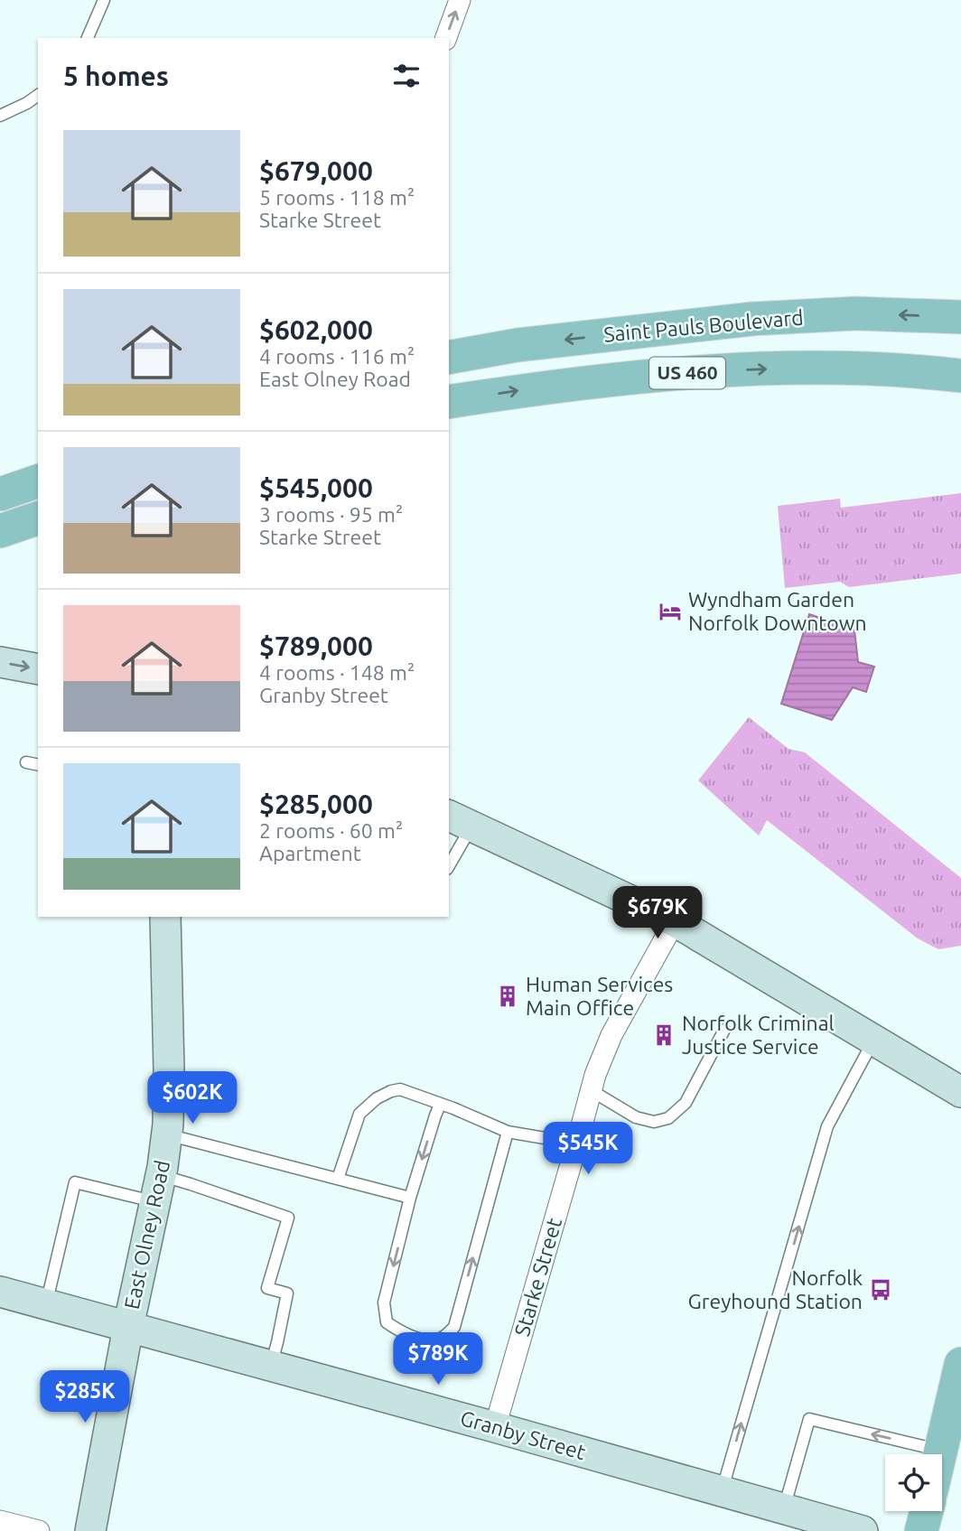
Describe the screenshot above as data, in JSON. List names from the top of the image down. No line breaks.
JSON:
{"streets":{"main road":["Saint Pauls Boulevard","US 460"],"street":["East Olney Road","Starke Street","Granby Street"]},"crossings":[["East Olney Road","Granby Street"],["Starke Street","Granby Street"]],"places":{"hotel":["Wyndham Garden Norfolk Downtown"],"building":["Human Services Main Office","Norfolk Criminal Justice Service"],"bus stop":["Norfolk Greyhound Station"]},"page":{"heading":"5 homes","list":[{"name":"$679,000","note":"5 rooms · 118 m² · Starke Street"},{"name":"$602,000","note":"4 rooms · 116 m² · East Olney Road"},{"name":"$545,000","note":"3 rooms · 95 m² · Starke Street"},{"name":"$789,000","note":"4 rooms · 148 m² · Granby Street"},{"name":"$285,000","note":"2 rooms · 60 m² · Apartment"}],"price":["$679K","$602K","$545K","$789K","$285K"]}}
